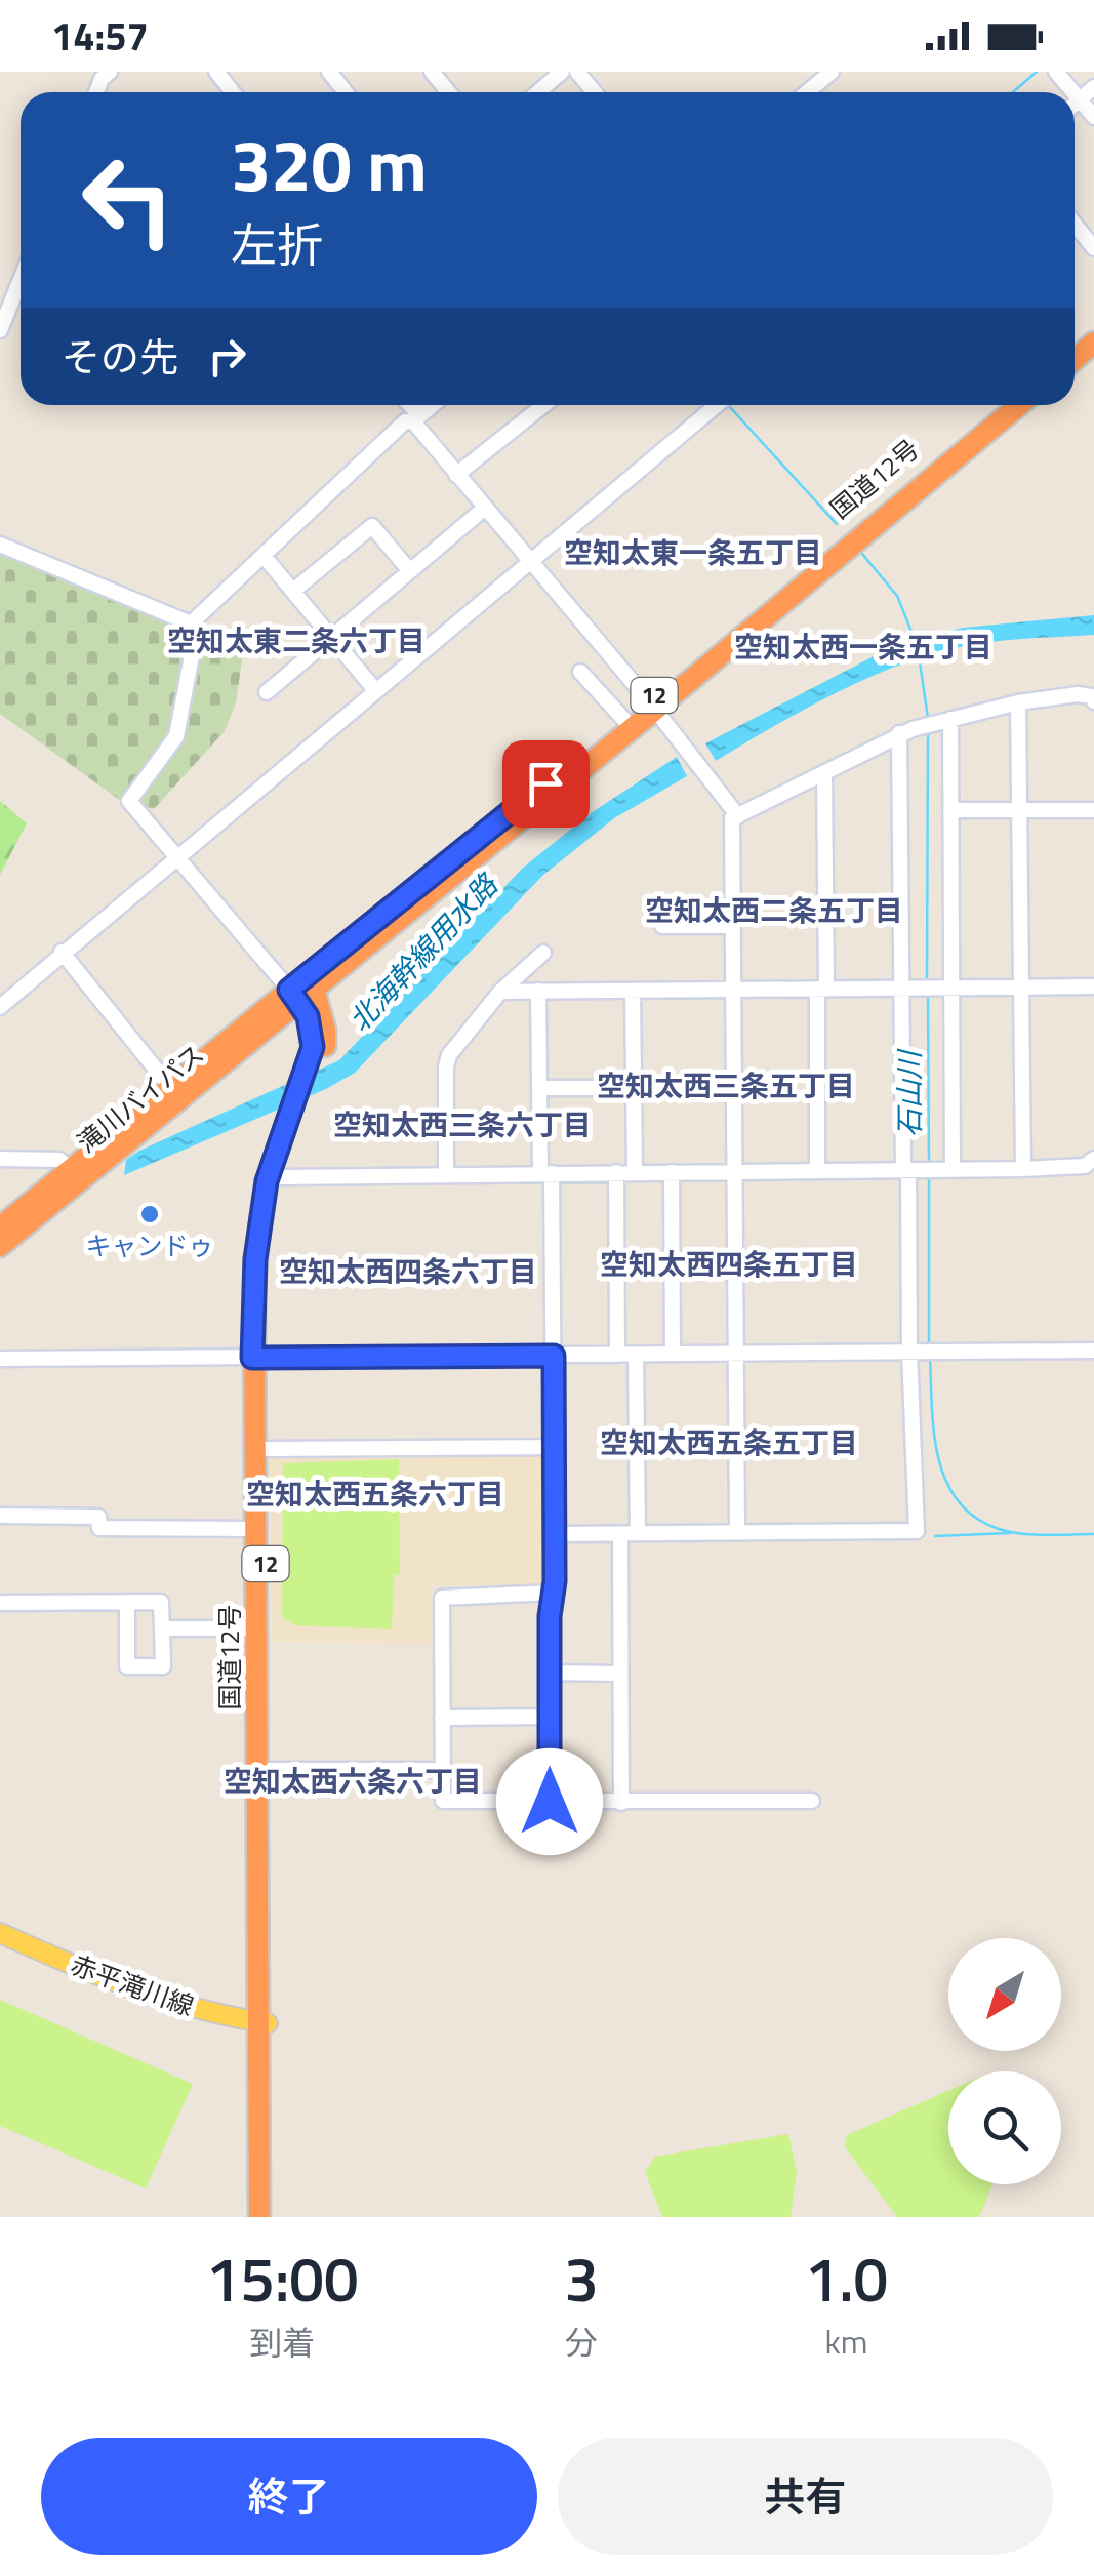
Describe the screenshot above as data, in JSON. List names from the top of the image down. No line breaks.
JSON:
{"streets":{"highway":["国道12号","12","滝川バイパス"],"main road":["赤平滝川線"]},"crossings":[["国道12号","滝川バイパス"],["国道12号","赤平滝川線"]],"districts":["空知太東一条五丁目","空知太東二条六丁目","空知太西一条五丁目","空知太西二条五丁目","空知太西三条五丁目","空知太西三条六丁目","空知太西四条五丁目","空知太西四条六丁目","空知太西五条五丁目","空知太西五条六丁目","空知太西六条六丁目"],"water":["北海幹線用水路","石山川"],"places":["キャンドゥ"],"north":"bottom left","page":{"status":"14:57","turn":["320 m","左折"],"then":"その先","eta":["15:00","到着","3","分","1.0","km"],"buttons":["終了","共有"]}}
